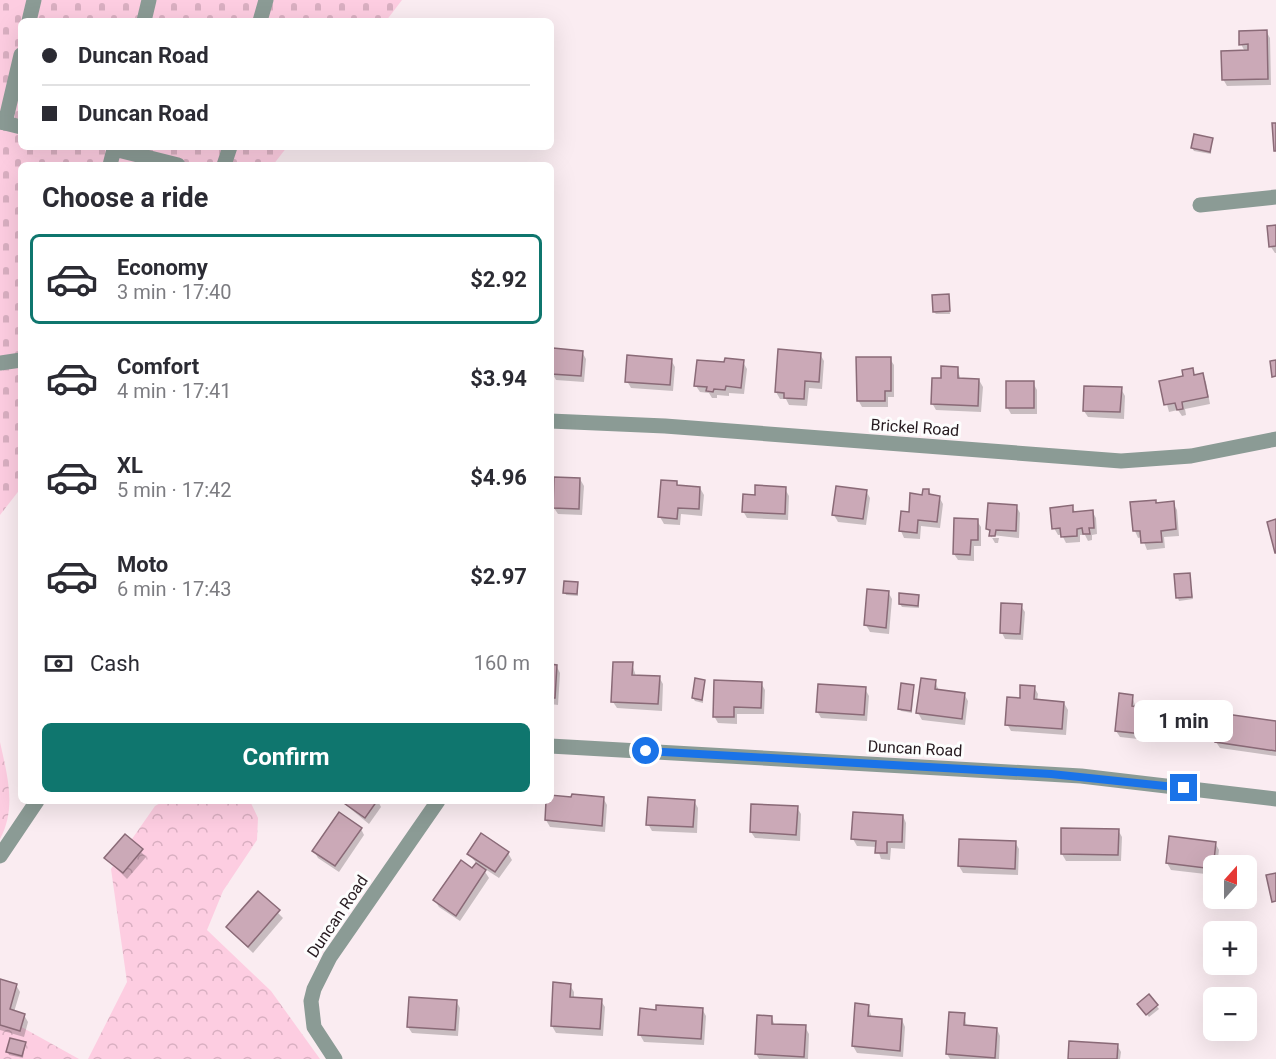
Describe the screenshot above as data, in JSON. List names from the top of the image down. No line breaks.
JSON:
{"streets":{"street":["Brickel Road","Duncan Road"]},"north":"top","page":{"banner":["Duncan Road","Duncan Road"],"heading":"Choose a ride","list":[{"name":"Economy","note":"3 min · 17:40","value":"$2.92"},{"name":"Comfort","note":"4 min · 17:41","value":"$3.94"},{"name":"XL","note":"5 min · 17:42","value":"$4.96"},{"name":"Moto","note":"6 min · 17:43","value":"$2.97"}],"pay":["Cash","160 m"],"bubble":"1 min","buttons":"Confirm","map_buttons":["+","−"]}}
